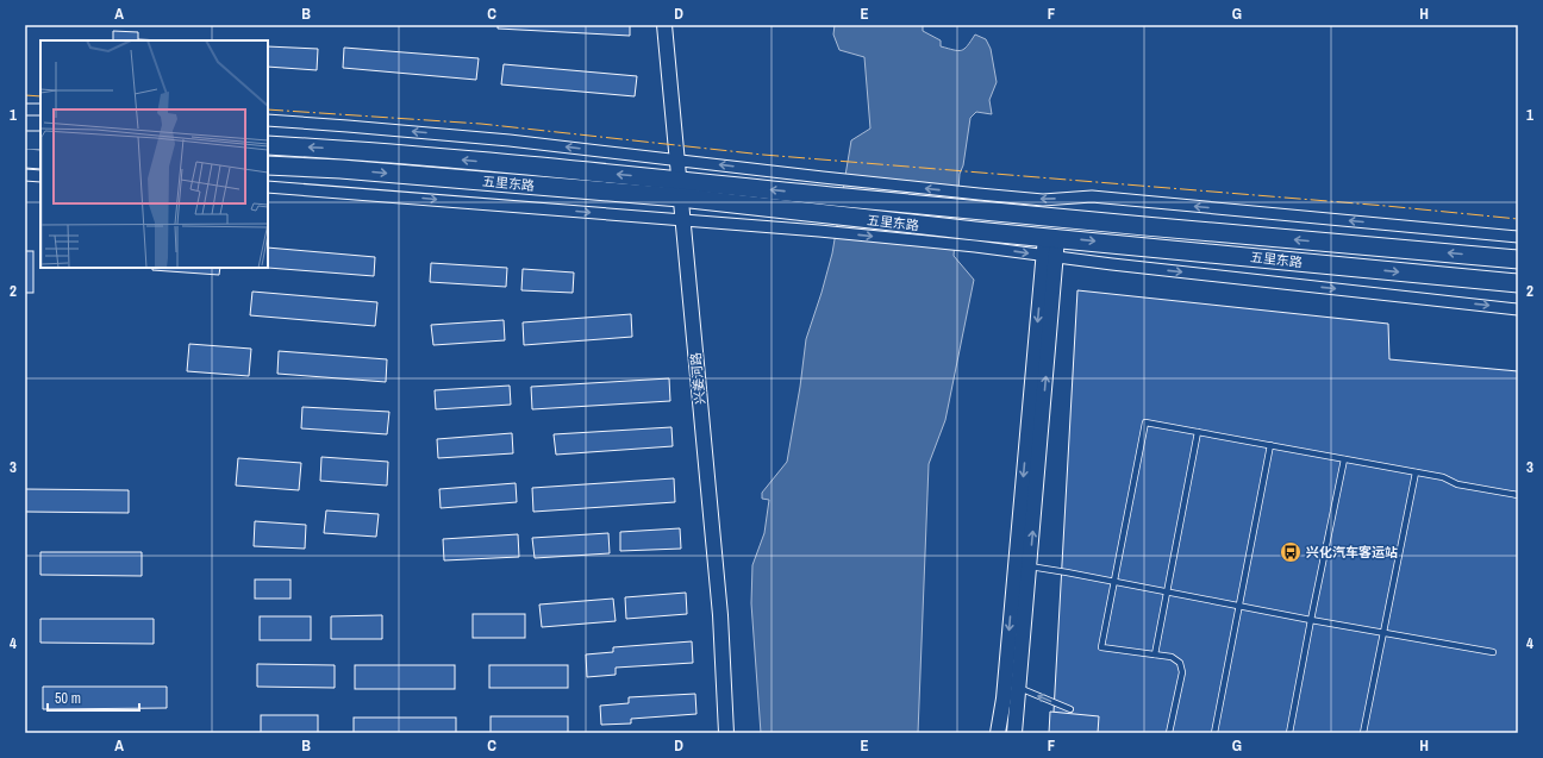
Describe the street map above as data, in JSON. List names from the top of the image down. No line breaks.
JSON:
{"streets":{"main road":["五里东路"],"street":["兴姜河路"]},"crossings":[["五里东路","兴姜河路"]],"places":{"bus stop":["兴化汽车客运站"]},"scale_bar":"50 m","grid":{"columns":["A","B","C","D","E","F","G","H"],"rows":["1","2","3","4"]}}
